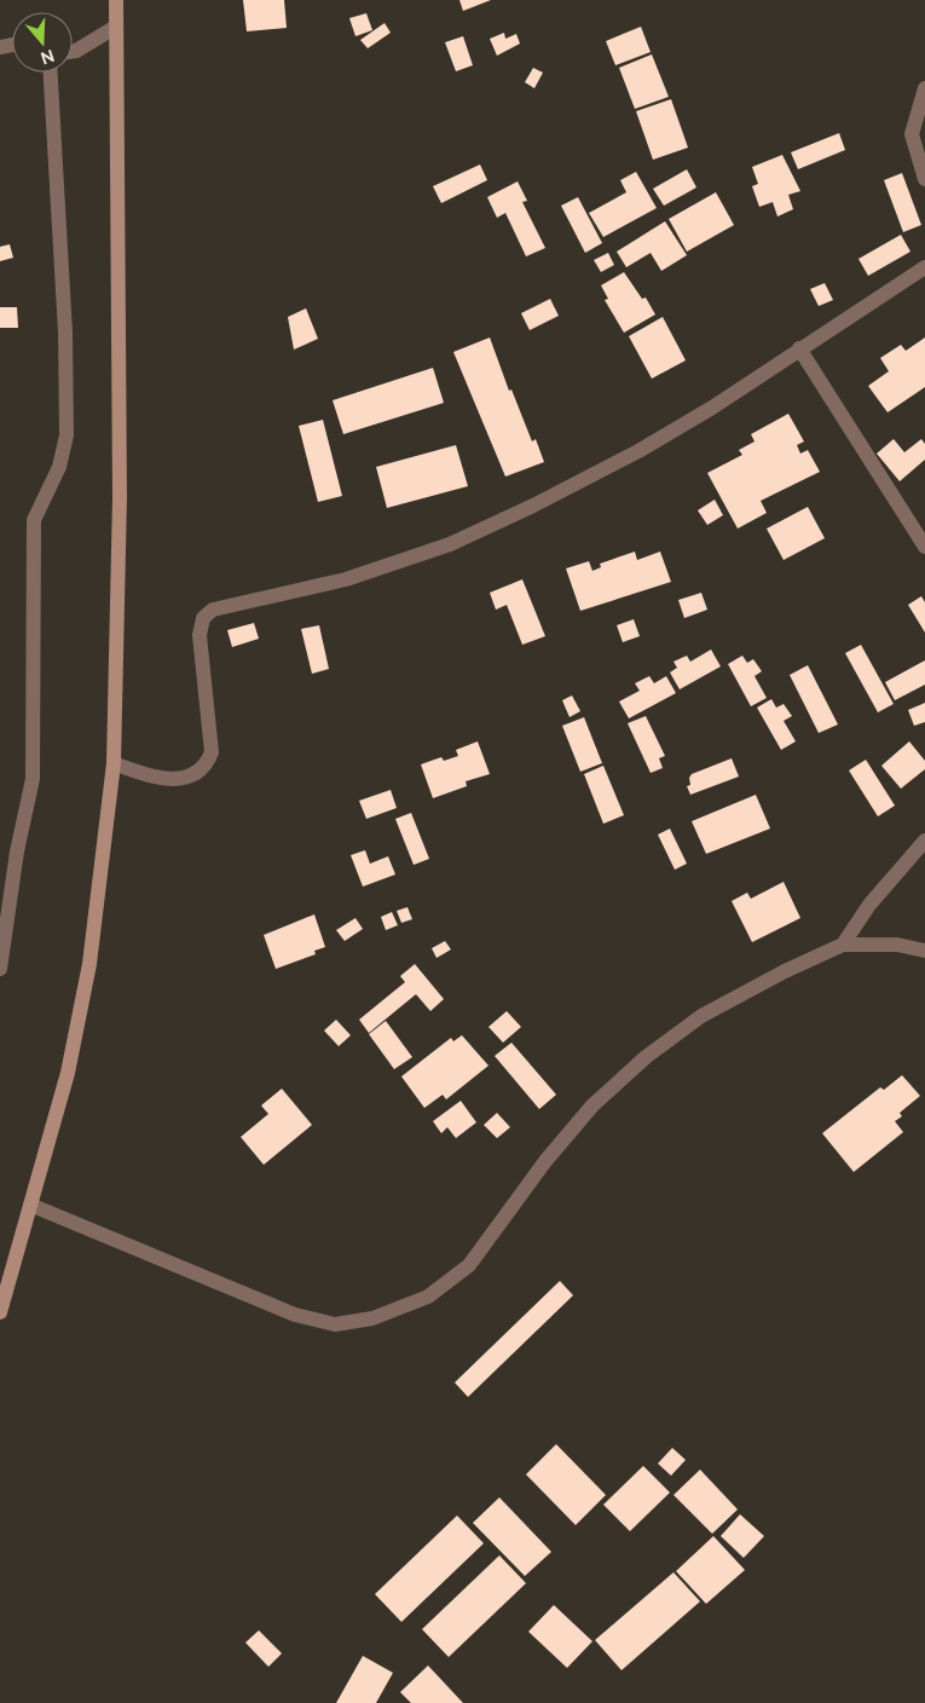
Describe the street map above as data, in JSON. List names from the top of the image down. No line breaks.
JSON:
{"north":"bottom"}
